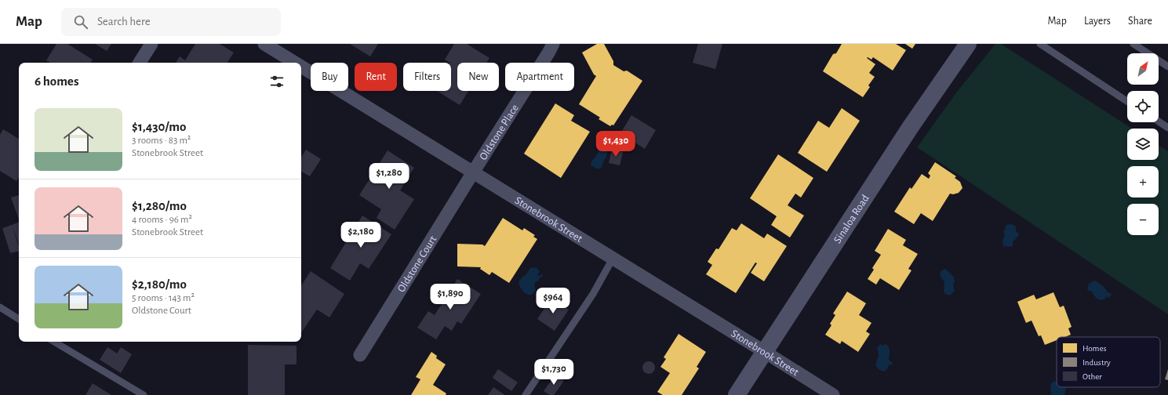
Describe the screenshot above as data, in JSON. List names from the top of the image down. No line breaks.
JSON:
{"streets":{"street":["Oldstone Place","Stonebrook Street","Sinaloa Road","Oldstone Court"]},"crossings":[["Oldstone Place","Stonebrook Street"],["Oldstone Place","Oldstone Court"],["Stonebrook Street","Sinaloa Road"],["Stonebrook Street","Oldstone Court"]],"legend":["Homes","Industry","Other"],"north":"top right","page":{"header":"Map","search":"Search here","nav":["Map","Layers","Share"],"map_buttons":["+","−"],"chip":["Buy","Rent","Filters","New","Apartment"],"heading":"6 homes","list":[{"name":"$1,430/mo","note":"3 rooms · 83 m² · Stonebrook Street"},{"name":"$1,280/mo","note":"4 rooms · 96 m² · Stonebrook Street"},{"name":"$2,180/mo","note":"5 rooms · 143 m² · Oldstone Court"}],"price":["$1,430","$1,280","$2,180","$1,890","$964","$1,730"]}}
